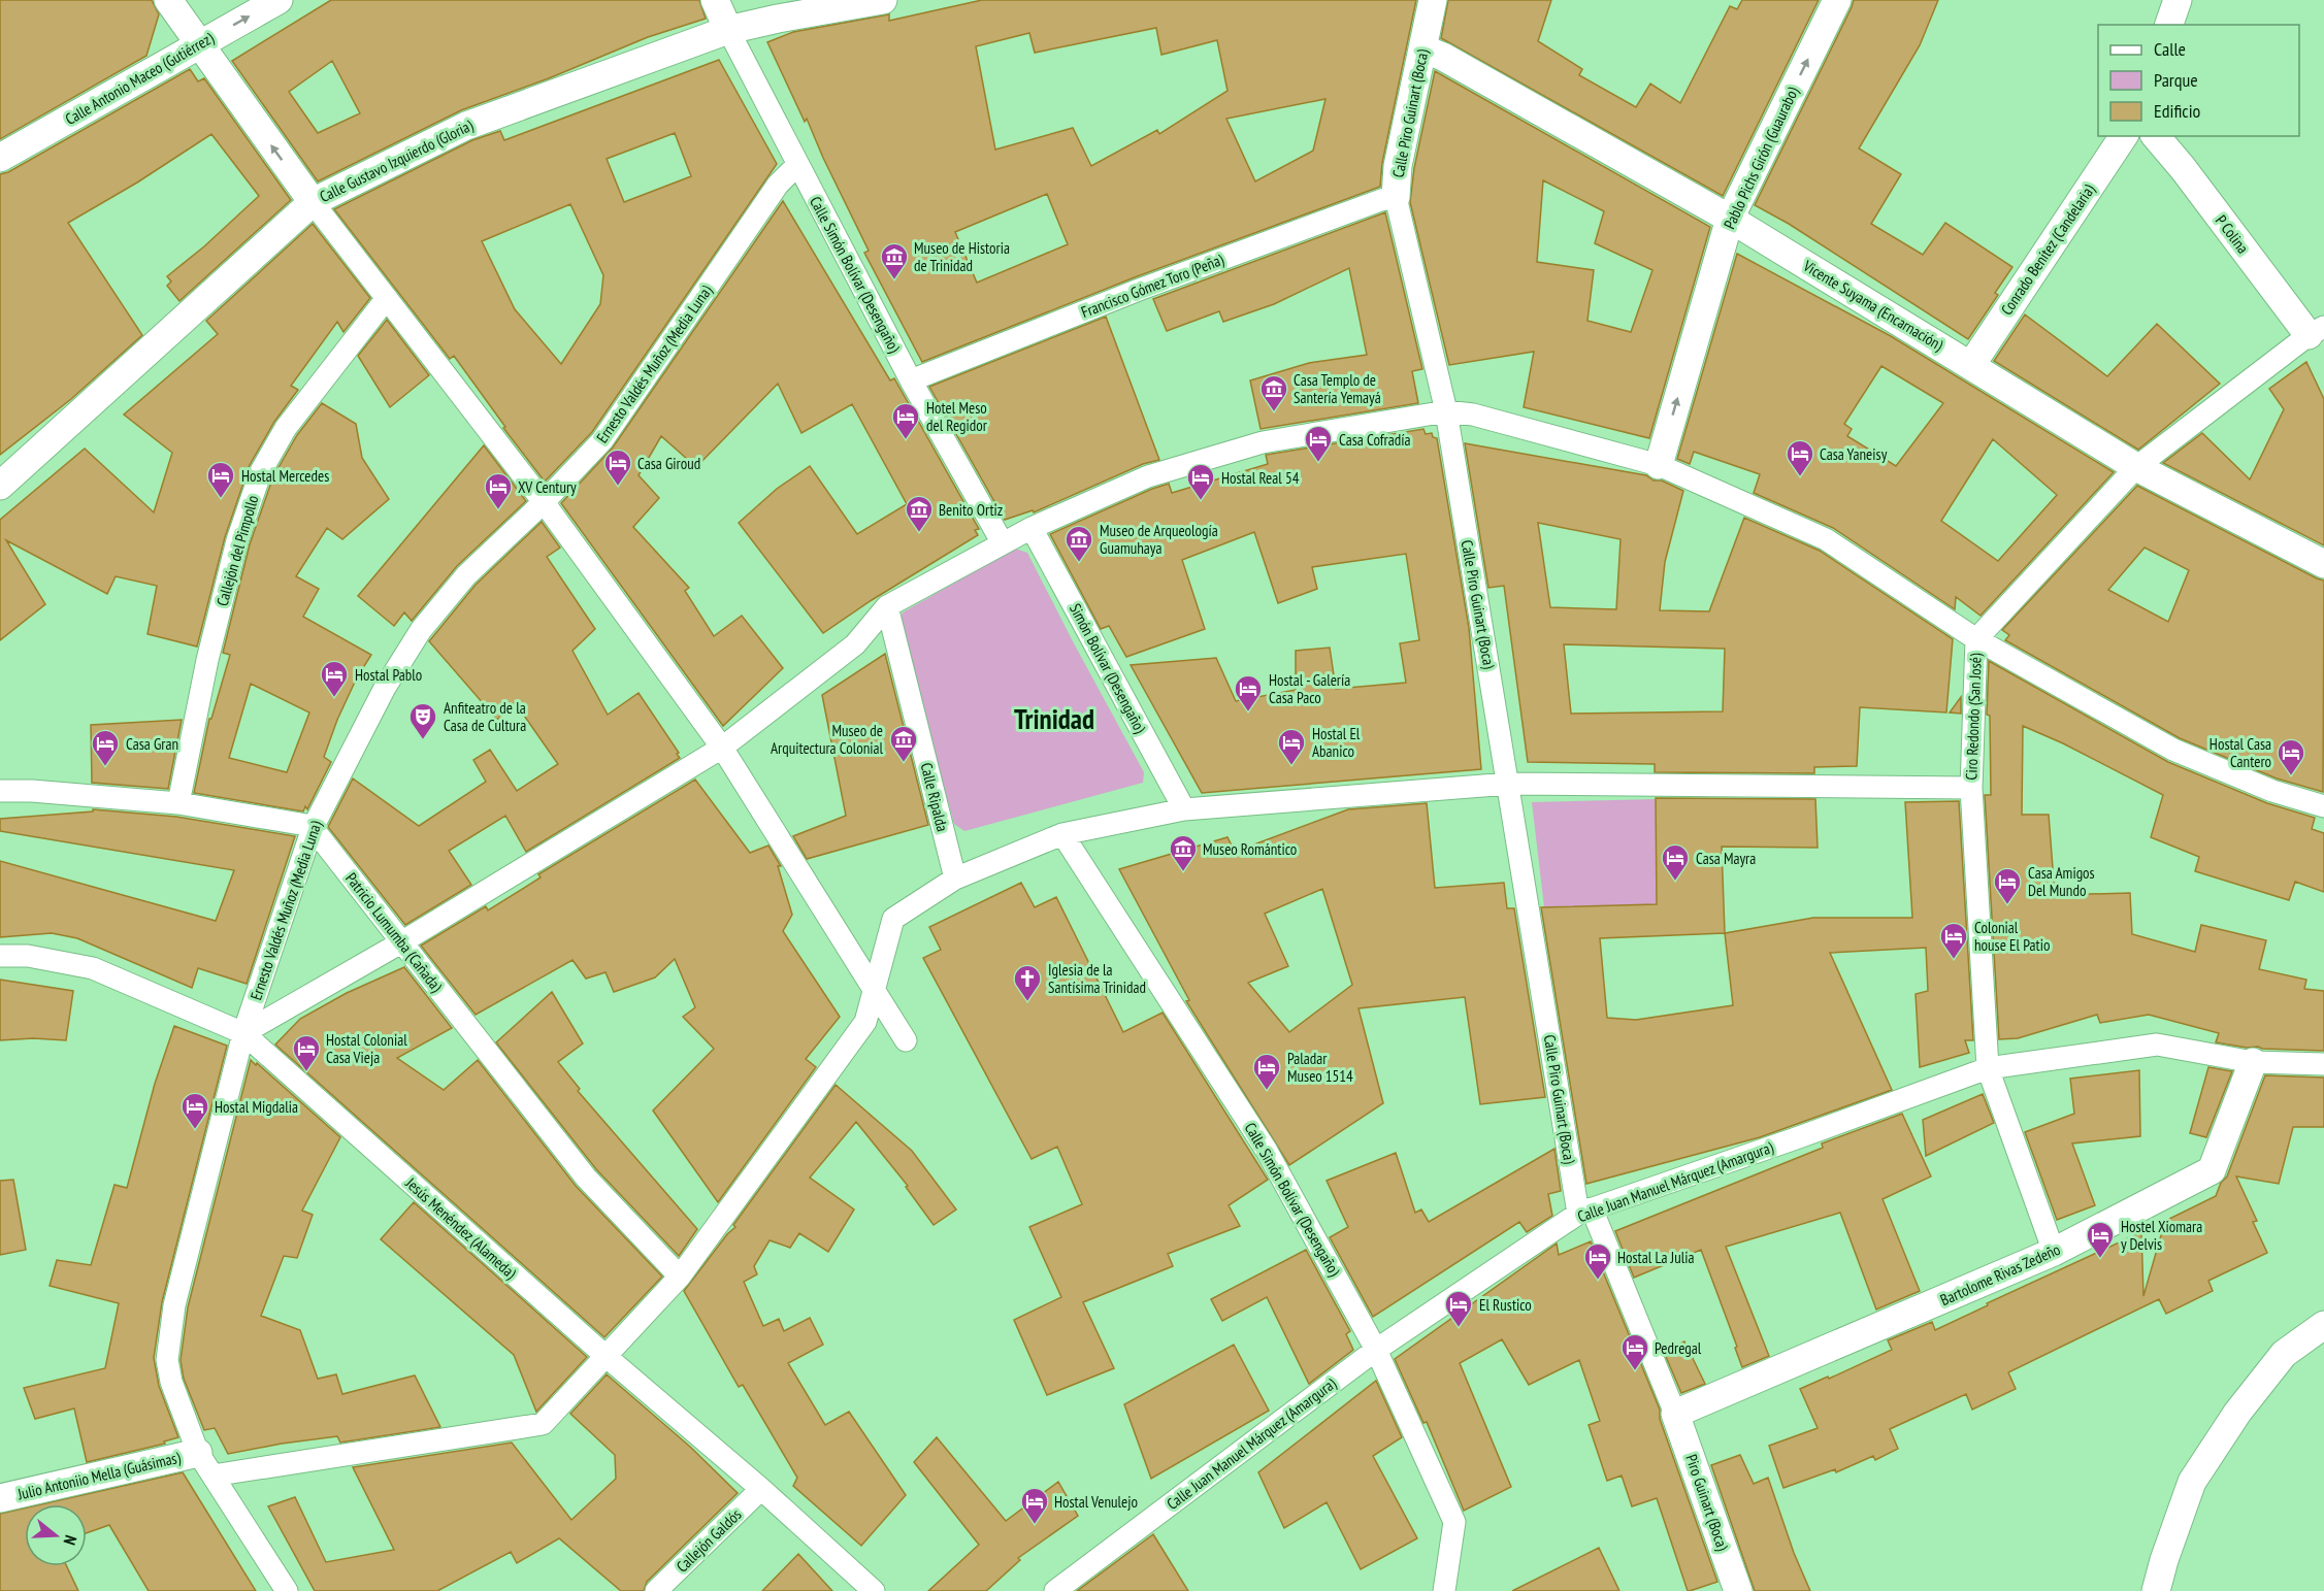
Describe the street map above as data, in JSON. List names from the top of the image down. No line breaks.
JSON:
{"streets":{"street":["Calle Antonio Maceo (Gutiérrez)","Calle Piro Guinart (Boca)","Pablo Pichs Girón (Guaurabo)","Calle Gustavo Izquierdo (Gloria)","P Colina","Conrado Benítez (Candelaria)","Calle Simón Bolívar (Desengaño)","Francisco Gómez Toro (Peña)","Vicente Suyama (Encarnación)","Ernesto Valdés Muñoz (Media Luna)","Callejón del Pimpollo","Simón Bolívar (Desengaño)","Ciro Redondo (San José)","Calle Ripalda","Patricio Lumumba (Cañada)","Calle Juan Manuel Márquez (Amargura)","Jesús Menéndez (Alameda)","Bartolome Rivas Zedeño","Julio Antoniio Mella (Guásimas)","Piro Guinart (Boca)","Callejón Galdós"]},"crossings":[["Calle Piro Guinart (Boca)","Francisco Gómez Toro (Peña)"],["Calle Piro Guinart (Boca)","Vicente Suyama (Encarnación)"],["Calle Piro Guinart (Boca)","Calle Juan Manuel Márquez (Amargura)"],["Calle Piro Guinart (Boca)","Bartolome Rivas Zedeño"],["Calle Piro Guinart (Boca)","Piro Guinart (Boca)"],["Pablo Pichs Girón (Guaurabo)","Vicente Suyama (Encarnación)"],["Calle Gustavo Izquierdo (Gloria)","Calle Simón Bolívar (Desengaño)"],["P Colina","Ciro Redondo (San José)"],["Conrado Benítez (Candelaria)","Vicente Suyama (Encarnación)"],["Calle Simón Bolívar (Desengaño)","Francisco Gómez Toro (Peña)"],["Calle Simón Bolívar (Desengaño)","Ernesto Valdés Muñoz (Media Luna)"],["Calle Simón Bolívar (Desengaño)","Calle Juan Manuel Márquez (Amargura)"],["Vicente Suyama (Encarnación)","Ciro Redondo (San José)"],["Ernesto Valdés Muñoz (Media Luna)","Patricio Lumumba (Cañada)"],["Ernesto Valdés Muñoz (Media Luna)","Jesús Menéndez (Alameda)"],["Ernesto Valdés Muñoz (Media Luna)","Julio Antoniio Mella (Guásimas)"],["Ciro Redondo (San José)","Calle Juan Manuel Márquez (Amargura)"],["Ciro Redondo (San José)","Bartolome Rivas Zedeño"],["Calle Juan Manuel Márquez (Amargura)","Bartolome Rivas Zedeño"],["Jesús Menéndez (Alameda)","Callejón Galdós"],["Bartolome Rivas Zedeño","Piro Guinart (Boca)"]],"one_way":["Pablo Pichs Girón (Guaurabo)"],"districts":["Trinidad"],"places":{"museum":["Museo de Historia de Trinidad","Casa Templo de Santería Yemayá","Benito Ortiz","Museo de Arqueología Guamuhaya","Museo de Arquitectura Colonial","Museo Romántico"],"hotel":["Hotel Meso del Regidor","Casa Cofradía","Casa Yaneisy","Casa Giroud","Hostal Mercedes","Hostal Real 54","XV Century","Hostal Pablo","Hostal - Galería Casa Paco","Hostal El Abanico","Casa Gran","Hostal Casa Cantero","Casa Mayra","Casa Amigos Del Mundo","Colonial house El Patio","Hostal Colonial Casa Vieja","Paladar Museo 1514","Hostal Migdalia","Hostel Xiomara y Delvis","Hostal La Julia","El Rustico","Pedregal","Hostal Venulejo"],"theatre":["Anfiteatro de la Casa de Cultura"],"church":["Iglesia de la Santísima Trinidad"]},"legend":["Calle","Parque","Edificio"],"north":"right"}
